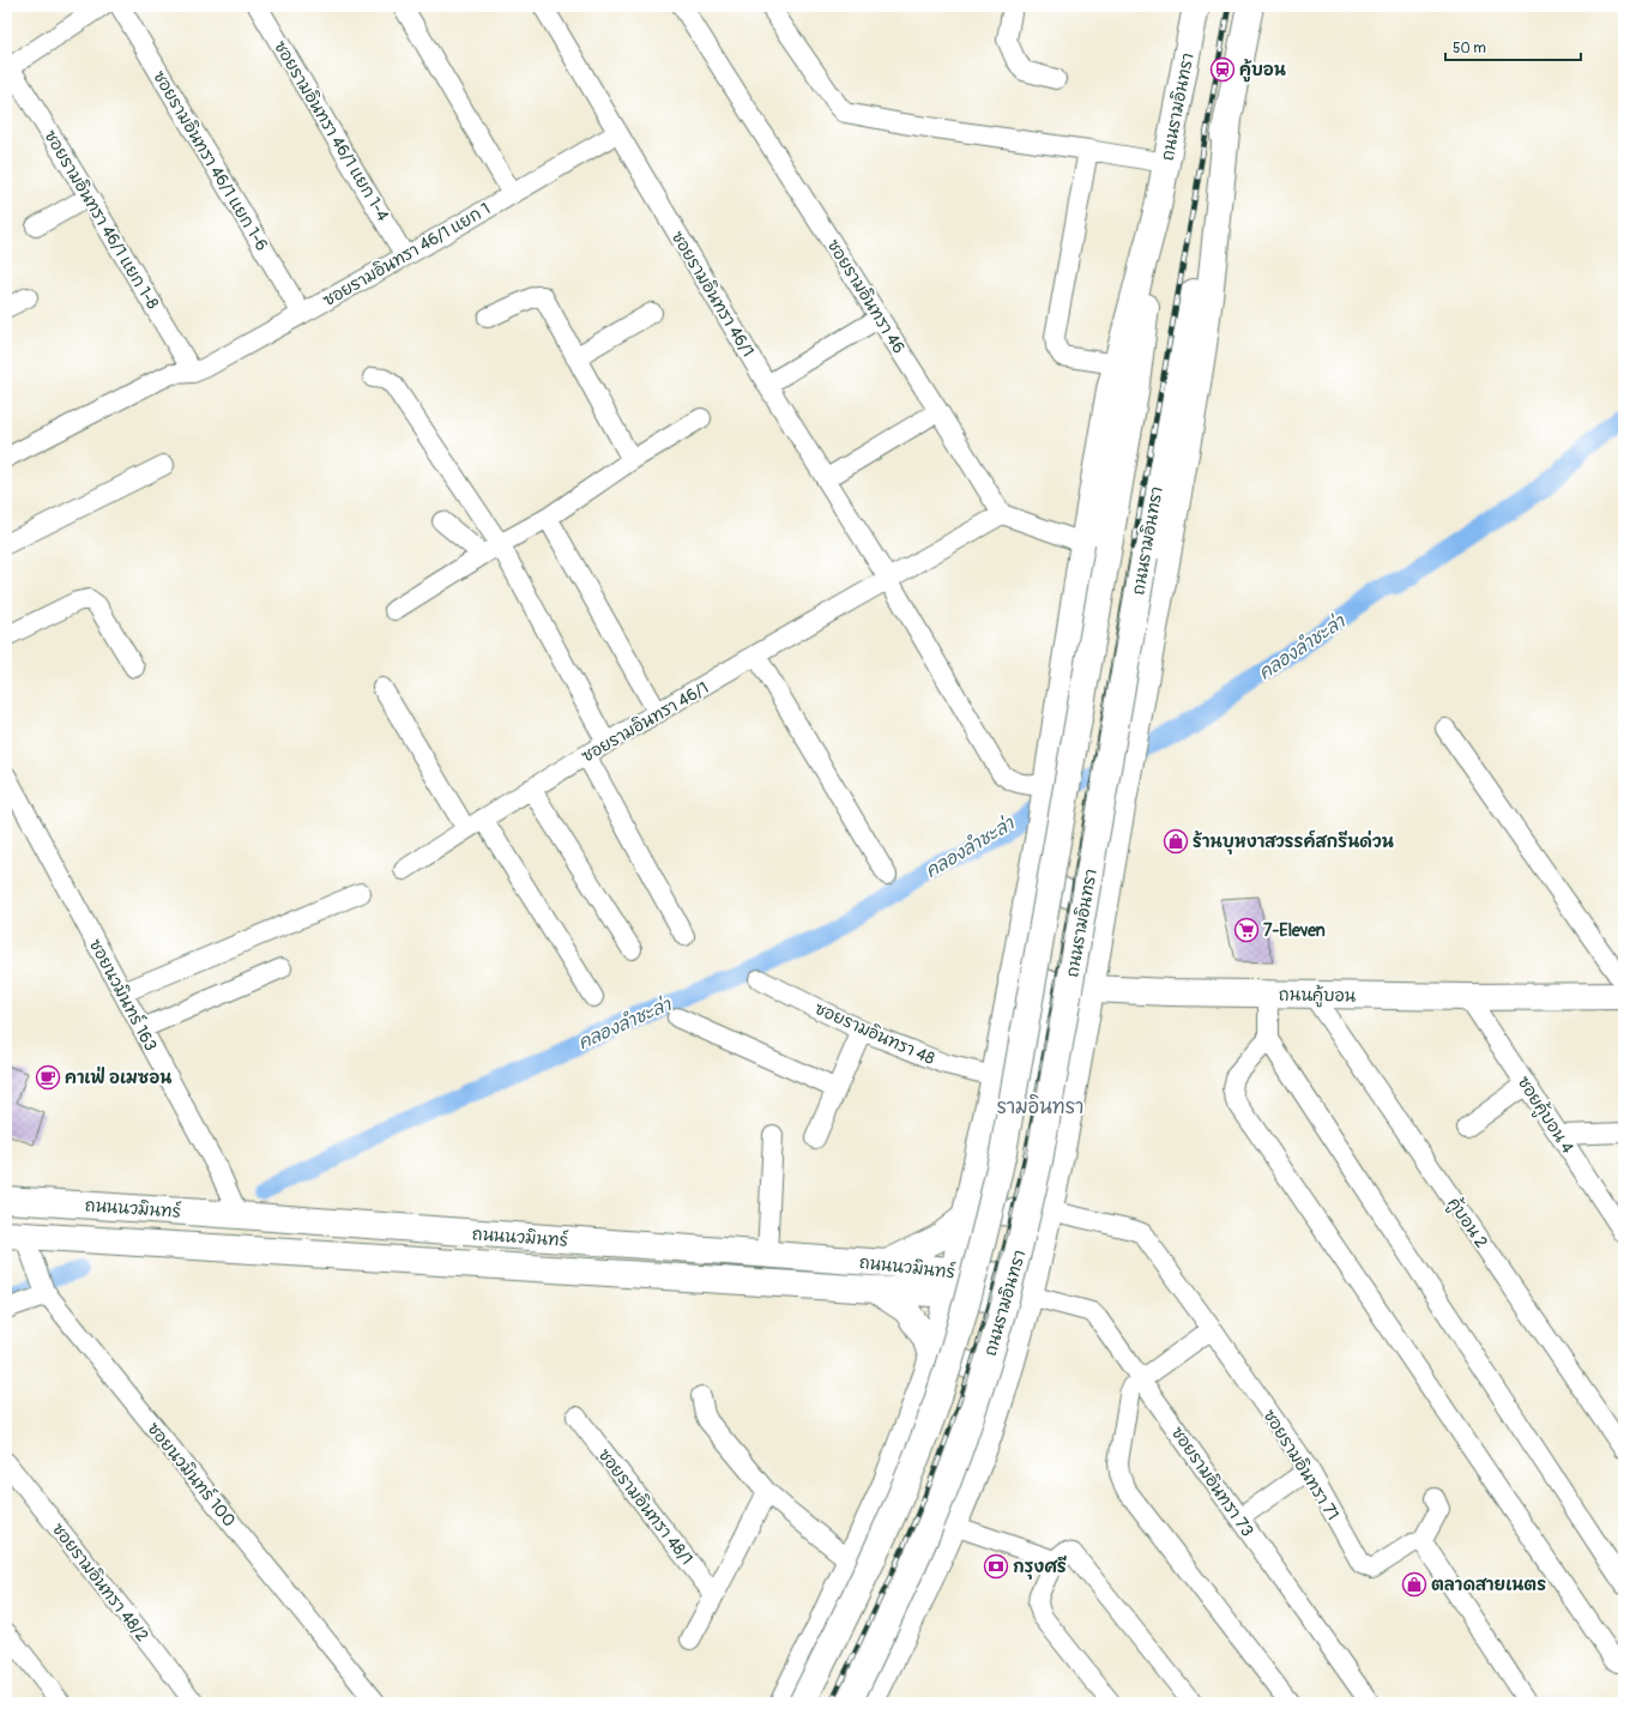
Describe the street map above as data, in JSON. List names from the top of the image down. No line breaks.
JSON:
{"streets":{"main road":["ถนนรามอินทรา","ถนนคู้บอน","ถนนนวมินทร์"],"street":["ซอยรามอินทรา 46/1 แยก 1-4","ซอยรามอินทรา 46/1 แยก 1-6","ซอยรามอินทรา 46/1 แยก 1-8","ซอยรามอินทรา 46/1 แยก 1","ซอยรามอินทรา 46/1","ซอยรามอินทรา 46","ซอยนวมินทร์ 163","ซอยรามอินทรา 48","ซอยคู้บอน 4","คู้บอน 2","ซอยรามอินทรา 71","ซอยนวมินทร์ 100","ซอยรามอินทรา 73","ซอยรามอินทรา 48/1","ซอยรามอินทรา 48/2"]},"crossings":[["ถนนรามอินทรา","ซอยรามอินทรา 46/1"],["ถนนรามอินทรา","ถนนคู้บอน"],["ถนนรามอินทรา","ซอยรามอินทรา 48"],["ถนนรามอินทรา","ถนนนวมินทร์"],["ถนนรามอินทรา","ซอยรามอินทรา 71"],["ถนนรามอินทรา","ซอยรามอินทรา 73"],["ซอยรามอินทรา 46/1 แยก 1-4","ซอยรามอินทรา 46/1 แยก 1"],["ซอยรามอินทรา 46/1 แยก 1-6","ซอยรามอินทรา 46/1 แยก 1"],["ซอยรามอินทรา 46/1 แยก 1-8","ซอยรามอินทรา 46/1 แยก 1"],["ซอยรามอินทรา 46/1 แยก 1","ซอยรามอินทรา 46/1"],["ซอยนวมินทร์ 163","ถนนนวมินทร์"],["ถนนคู้บอน","ซอยคู้บอน 4"],["ถนนคู้บอน","คู้บอน 2"],["ถนนนวมินทร์","ซอยนวมินทร์ 100"],["ถนนนวมินทร์","ซอยรามอินทรา 73"]],"districts":["รามอินทรา"],"water":["คลองลำชะล่า"],"places":{"station":["คู้บอน"],"shop":["ร้านบุหงาสวรรค์สกรีนด่วน","ตลาดสายเนตร"],"supermarket":["7-Eleven"],"cafe":["คาเฟ่ อเมซอน"],"bank":["กรุงศรี"]},"scale_bar":"50 m"}
